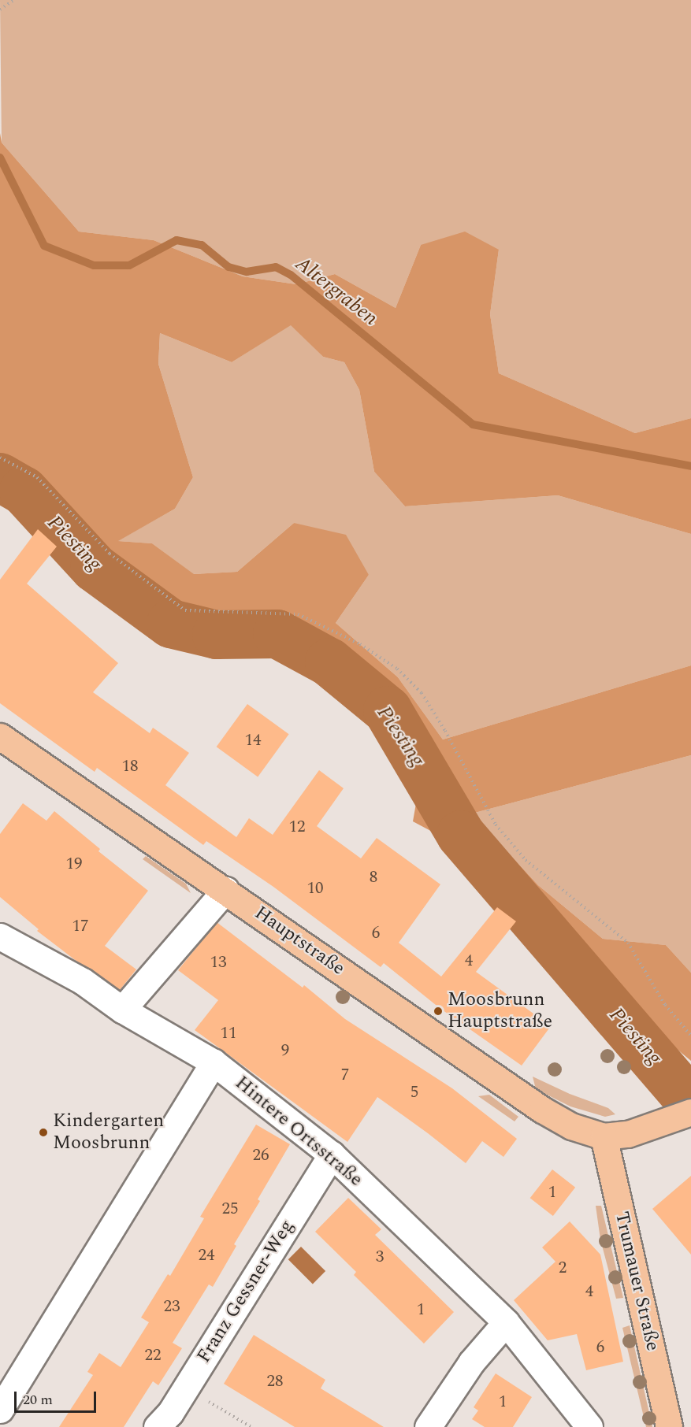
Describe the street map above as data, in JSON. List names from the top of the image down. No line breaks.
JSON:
{"streets":{"main road":["Hauptstraße","Trumauer Straße"],"street":["Hintere Ortsstraße","Franz Gessner-Weg"]},"crossings":[["Hauptstraße","Trumauer Straße"],["Hintere Ortsstraße","Franz Gessner-Weg"]],"water":["Altergraben","Piesting"],"places":["Moosbrunn Hauptstraße","Kindergarten Moosbrunn"],"house_numbers":["14","18","12","19","8","10","17","6","4","13","11","9","7","5","26","1","25","24","3","2","4","23","1","6","22","28","1"],"scale_bar":"20 m"}
